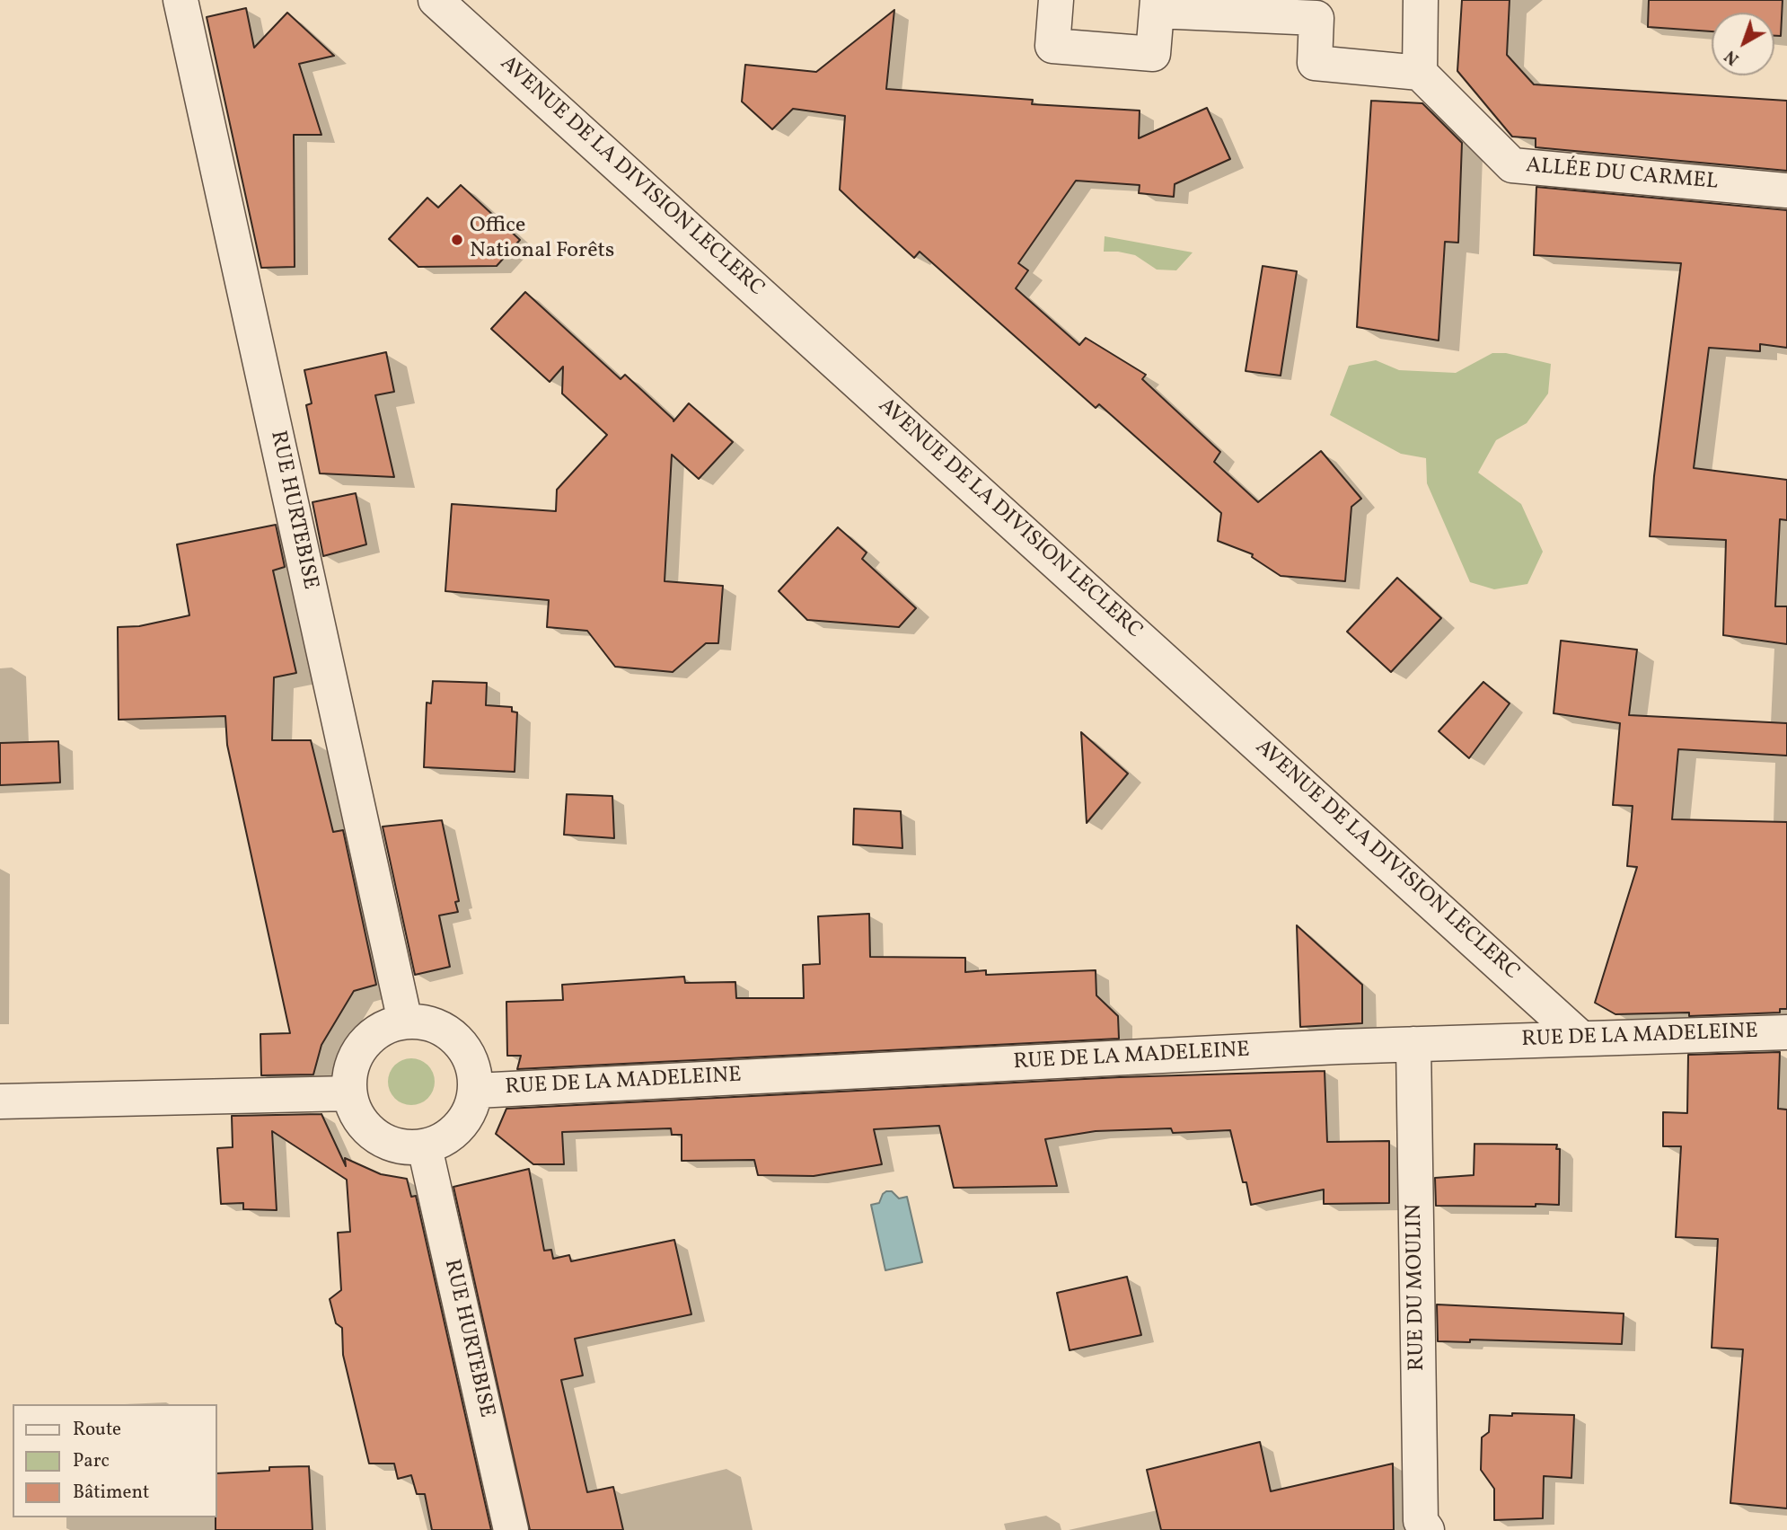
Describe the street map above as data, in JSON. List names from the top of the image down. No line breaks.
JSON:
{"streets":{"street":["ALLÉE DU CARMEL","AVENUE DE LA DIVISION LECLERC","RUE HURTEBISE","RUE DE LA MADELEINE","RUE DU MOULIN"]},"crossings":[["AVENUE DE LA DIVISION LECLERC","RUE DE LA MADELEINE"],["RUE HURTEBISE","RUE DE LA MADELEINE"],["RUE DE LA MADELEINE","RUE DU MOULIN"]],"places":["Office National Forêts"],"legend":["Route","Parc","Bâtiment"],"north":"bottom left"}
